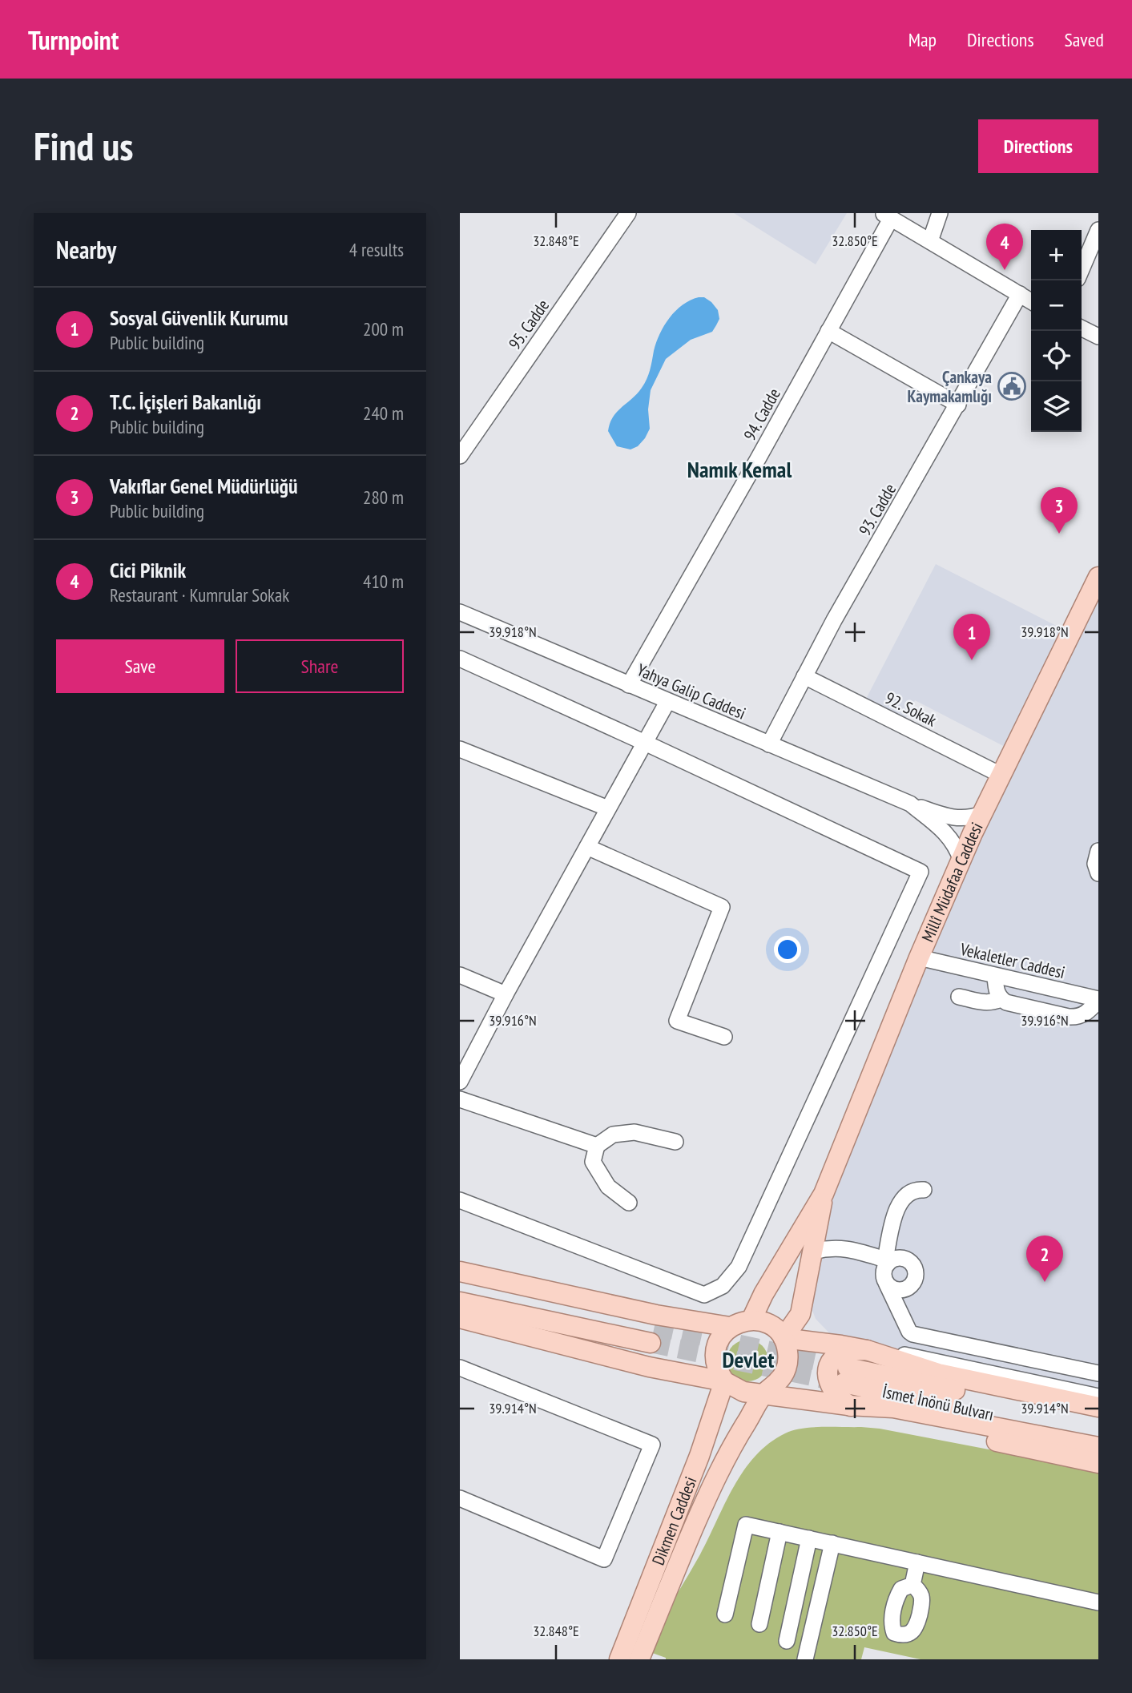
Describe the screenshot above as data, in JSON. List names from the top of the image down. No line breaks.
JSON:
{"streets":{"main road":["Millî Müdafaa Caddesi","İsmet İnönü Bulvarı","Dikmen Caddesi"],"street":["95. Cadde","94. Cadde","93. Cadde","Yahya Galip Caddesi","92. Sokak","Vekaletler Caddesi"]},"crossings":[["94. Cadde","Yahya Galip Caddesi"],["93. Cadde","Yahya Galip Caddesi"],["93. Cadde","92. Sokak"],["Yahya Galip Caddesi","Millî Müdafaa Caddesi"],["92. Sokak","Millî Müdafaa Caddesi"],["Millî Müdafaa Caddesi","Vekaletler Caddesi"],["Millî Müdafaa Caddesi","Dikmen Caddesi"]],"districts":["Namık Kemal","Devlet"],"places":{"public building":["Çankaya Kaymakamlığı"]},"page":{"header":"Turnpoint","nav":["Map","Directions","Saved"],"buttons":["Directions",["Save","Share"]],"title":"Find us","heading":["Nearby","4 results"],"pins":["4","3","1","2"],"map_buttons":["+","−"],"list":[{"mark":"1","name":"Sosyal Güvenlik Kurumu","note":"Public building","value":"200 m"},{"mark":"2","name":"T.C. İçişleri Bakanlığı","note":"Public building","value":"240 m"},{"mark":"3","name":"Vakıflar Genel Müdürlüğü","note":"Public building","value":"280 m"},{"mark":"4","name":"Cici Piknik","note":"Restaurant · Kumrular Sokak","value":"410 m"}]},"coordinates":["32.848°E","32.850°E","39.918°N","39.916°N","39.914°N"]}
